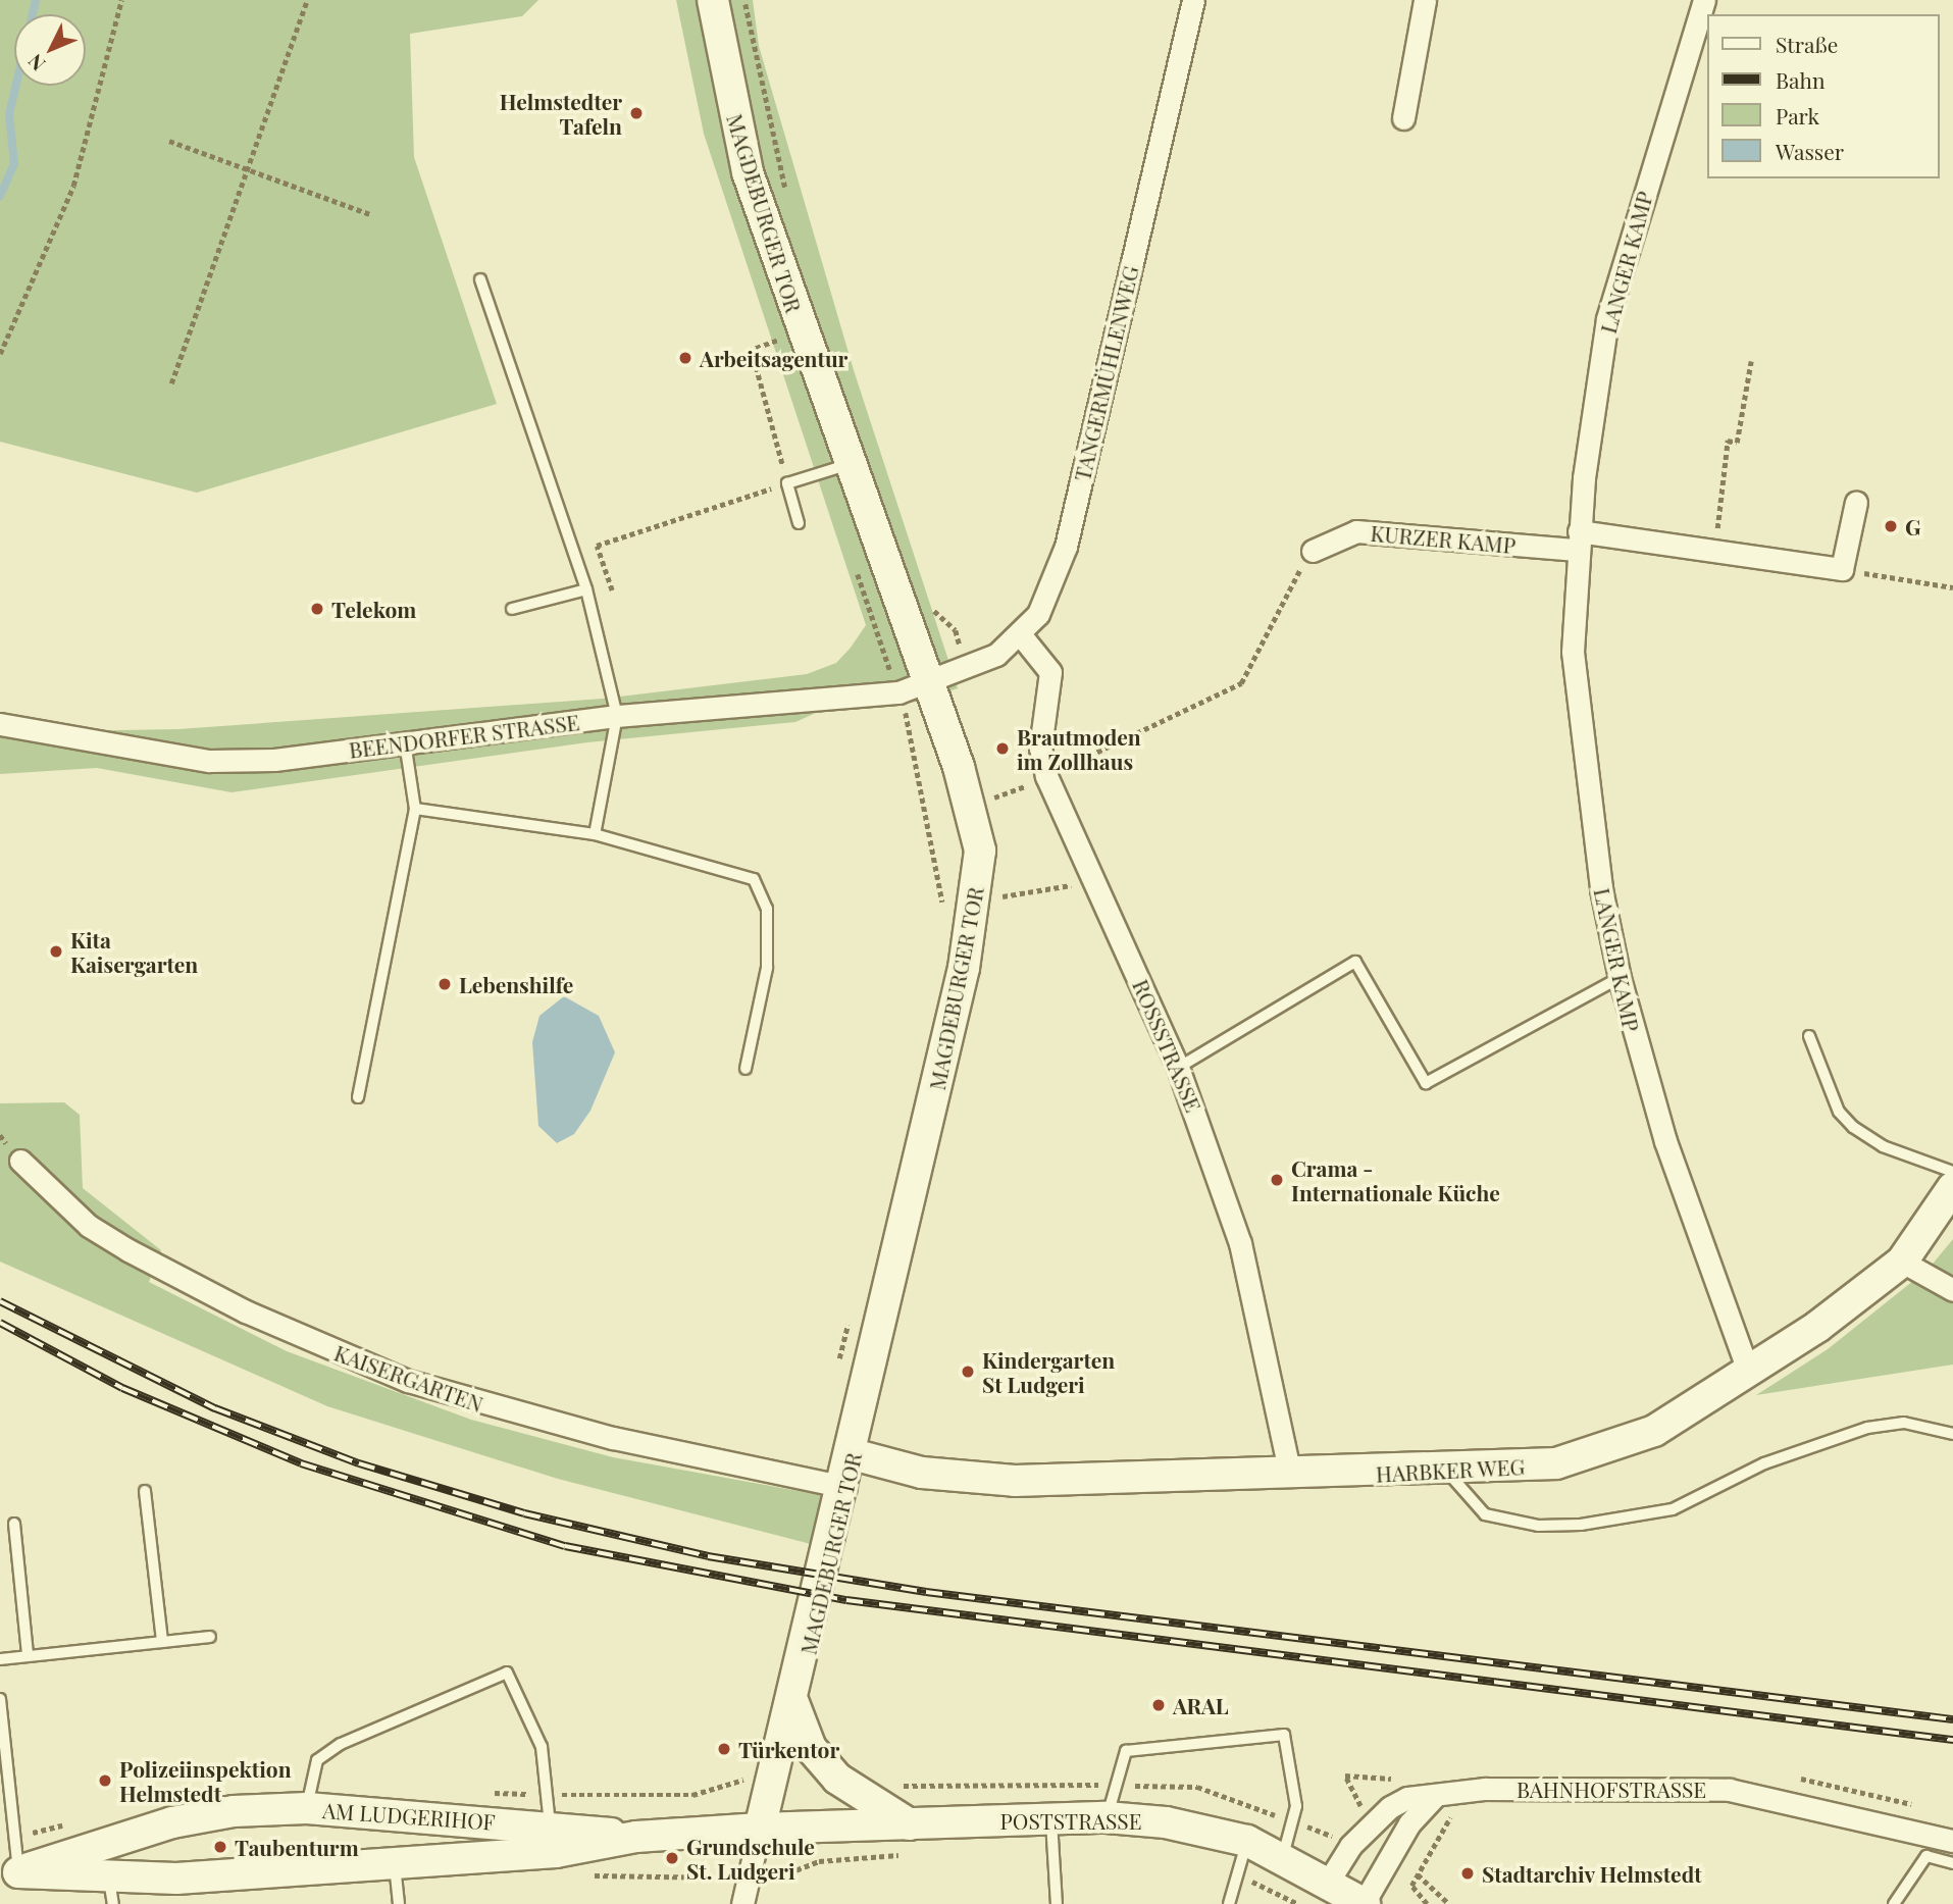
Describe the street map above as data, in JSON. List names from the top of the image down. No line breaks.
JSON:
{"streets":{"main road":["MAGDEBURGER TOR","HARBKER WEG","AM LUDGERIHOF","POSTSTRASSE"],"street":["LANGER KAMP","TANGERMÜHLENWEG","KURZER KAMP","BEENDORFER STRASSE","ROSSSTRASSE","KAISERGARTEN","BAHNHOFSTRASSE"]},"crossings":[["MAGDEBURGER TOR","TANGERMÜHLENWEG"],["MAGDEBURGER TOR","BEENDORFER STRASSE"],["MAGDEBURGER TOR","KAISERGARTEN"],["MAGDEBURGER TOR","HARBKER WEG"],["MAGDEBURGER TOR","AM LUDGERIHOF"],["MAGDEBURGER TOR","POSTSTRASSE"],["LANGER KAMP","KURZER KAMP"],["LANGER KAMP","HARBKER WEG"],["TANGERMÜHLENWEG","BEENDORFER STRASSE"],["TANGERMÜHLENWEG","ROSSSTRASSE"],["ROSSSTRASSE","HARBKER WEG"],["BAHNHOFSTRASSE","POSTSTRASSE"],["AM LUDGERIHOF","POSTSTRASSE"]],"places":["Helmstedter Tafeln","Arbeitsagentur","G","Telekom","Brautmoden im Zollhaus","Kita Kaisergarten","Lebenshilfe","Crama - Internationale Küche","Kindergarten St Ludgeri","ARAL","Türkentor","Polizeiinspektion Helmstedt","Taubenturm","Grundschule St. Ludgeri","Stadtarchiv Helmstedt"],"legend":["Straße","Bahn","Park","Wasser"],"north":"bottom left"}
